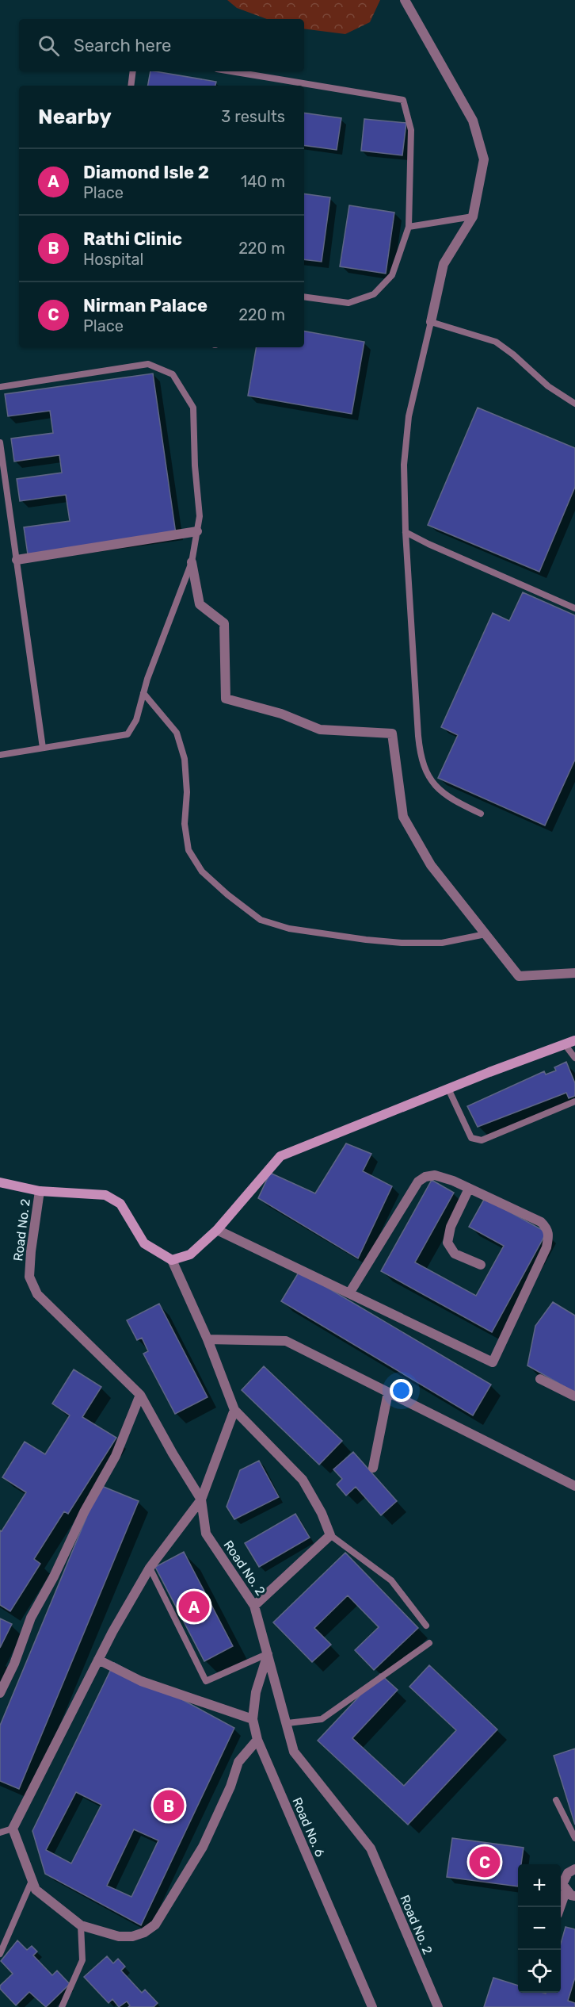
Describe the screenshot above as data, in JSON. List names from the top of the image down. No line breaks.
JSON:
{"streets":{"street":["Road No. 2","Road No. 6"]},"crossings":[["Road No. 2","Road No. 6"]],"page":{"search":"Search here","heading":["Nearby","3 results"],"list":[{"mark":"A","name":"Diamond Isle 2","note":"Place","value":"140 m"},{"mark":"B","name":"Rathi Clinic","note":"Hospital","value":"220 m"},{"mark":"C","name":"Nirman Palace","note":"Place","value":"220 m"}],"pins":["A","B","C"],"map_buttons":["+","−"]}}
